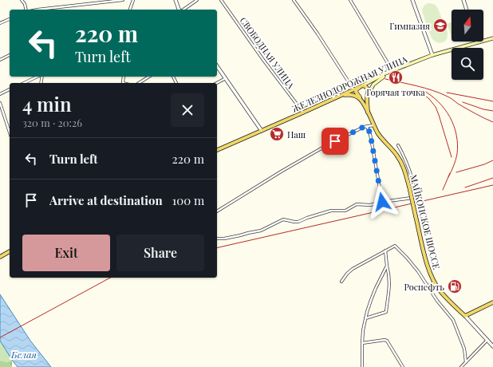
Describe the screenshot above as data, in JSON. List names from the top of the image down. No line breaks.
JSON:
{"streets":{"main road":["ЖЕЛЕЗНОДОРОЖНАЯ УЛИЦА","МАЙКОПСКОЕ ШОССЕ"],"street":["СВОБОДНАЯ УЛИЦА"]},"crossings":[["СВОБОДНАЯ УЛИЦА","ЖЕЛЕЗНОДОРОЖНАЯ УЛИЦА"],["ЖЕЛЕЗНОДОРОЖНАЯ УЛИЦА","МАЙКОПСКОЕ ШОССЕ"]],"water":["Белая"],"places":{"school or university":["Гимназия"],"restaurant":["Горячая точка"],"supermarket":["Наш"],"fuel station":["Роснефть"]},"north":"top","page":{"turn":["220 m","Turn left"],"heading":["4 min","320 m · 20:26"],"list":[{"name":"Turn left","value":"220 m"},{"name":"Arrive at destination","value":"100 m"}],"buttons":["Exit","Share"]}}
